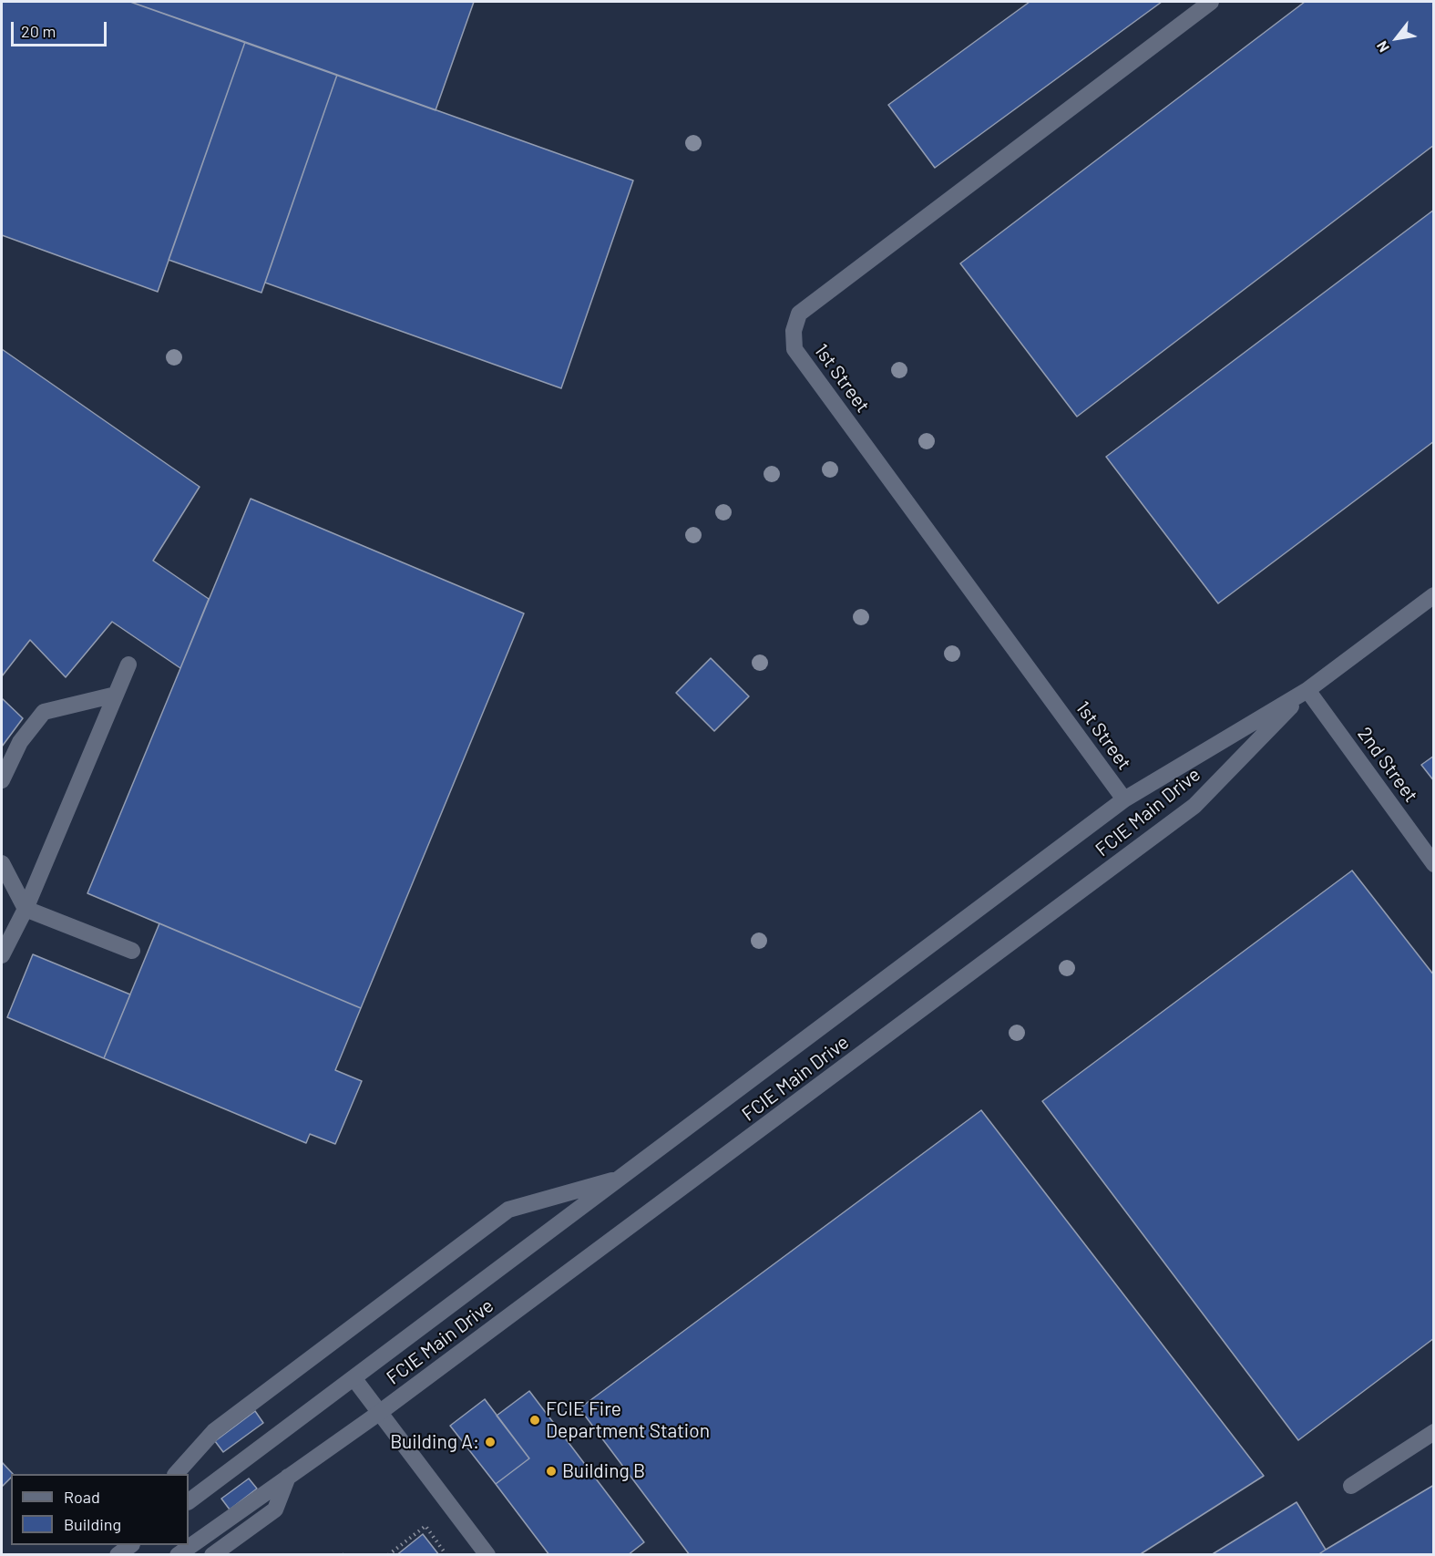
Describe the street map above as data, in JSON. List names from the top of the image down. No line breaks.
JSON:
{"streets":{"street":["1st Street","2nd Street","FCIE Main Drive"]},"crossings":[["1st Street","FCIE Main Drive"],["2nd Street","FCIE Main Drive"]],"places":["FCIE Fire Department Station","Building A:","Building B"],"legend":["Road","Building"],"scale_bar":"20 m","north":"bottom left"}
